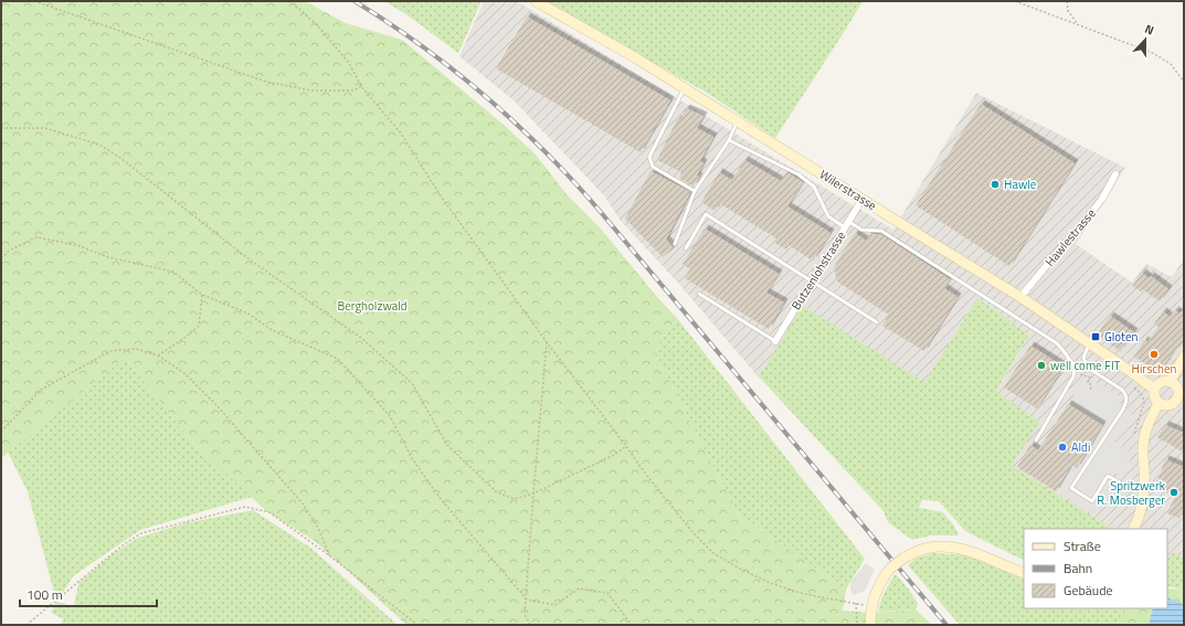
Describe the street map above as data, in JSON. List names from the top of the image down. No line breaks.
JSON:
{"streets":{"main road":["Wilerstrasse"],"street":["Hawlestrasse","Butzenlohstrasse"]},"crossings":[["Wilerstrasse","Hawlestrasse"],["Wilerstrasse","Butzenlohstrasse"]],"parks":["Bergholzwald"],"places":{"other":["Hawle","Hirschen","well come FIT","Aldi","Spritzwerk R. Mosberger"],"transit":["Gloten"]},"legend":["Straße","Bahn","Gebäude"],"scale_bar":"100 m","north":"top"}
